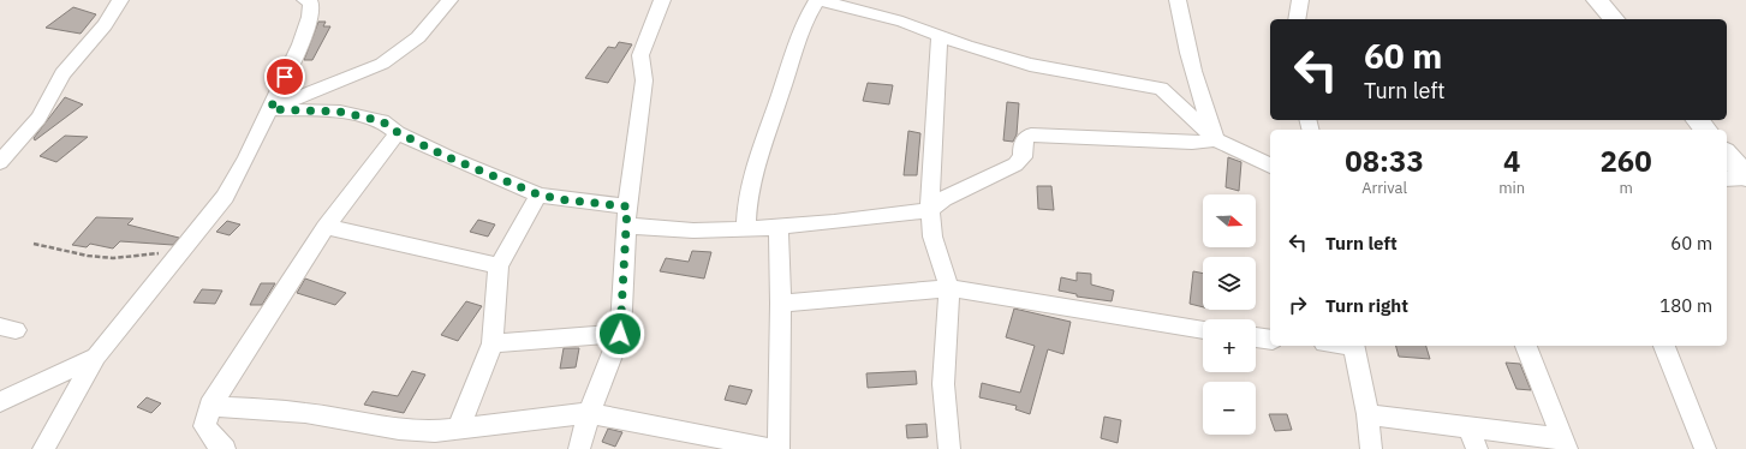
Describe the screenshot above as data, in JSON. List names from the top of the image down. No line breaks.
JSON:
{"north":"right","page":{"turn":["60 m","Turn left"],"eta":["08:33","Arrival","4","min","260","m"],"map_buttons":["+","−"],"list":[{"name":"Turn left","value":"60 m"},{"name":"Turn right","value":"180 m"}]}}
